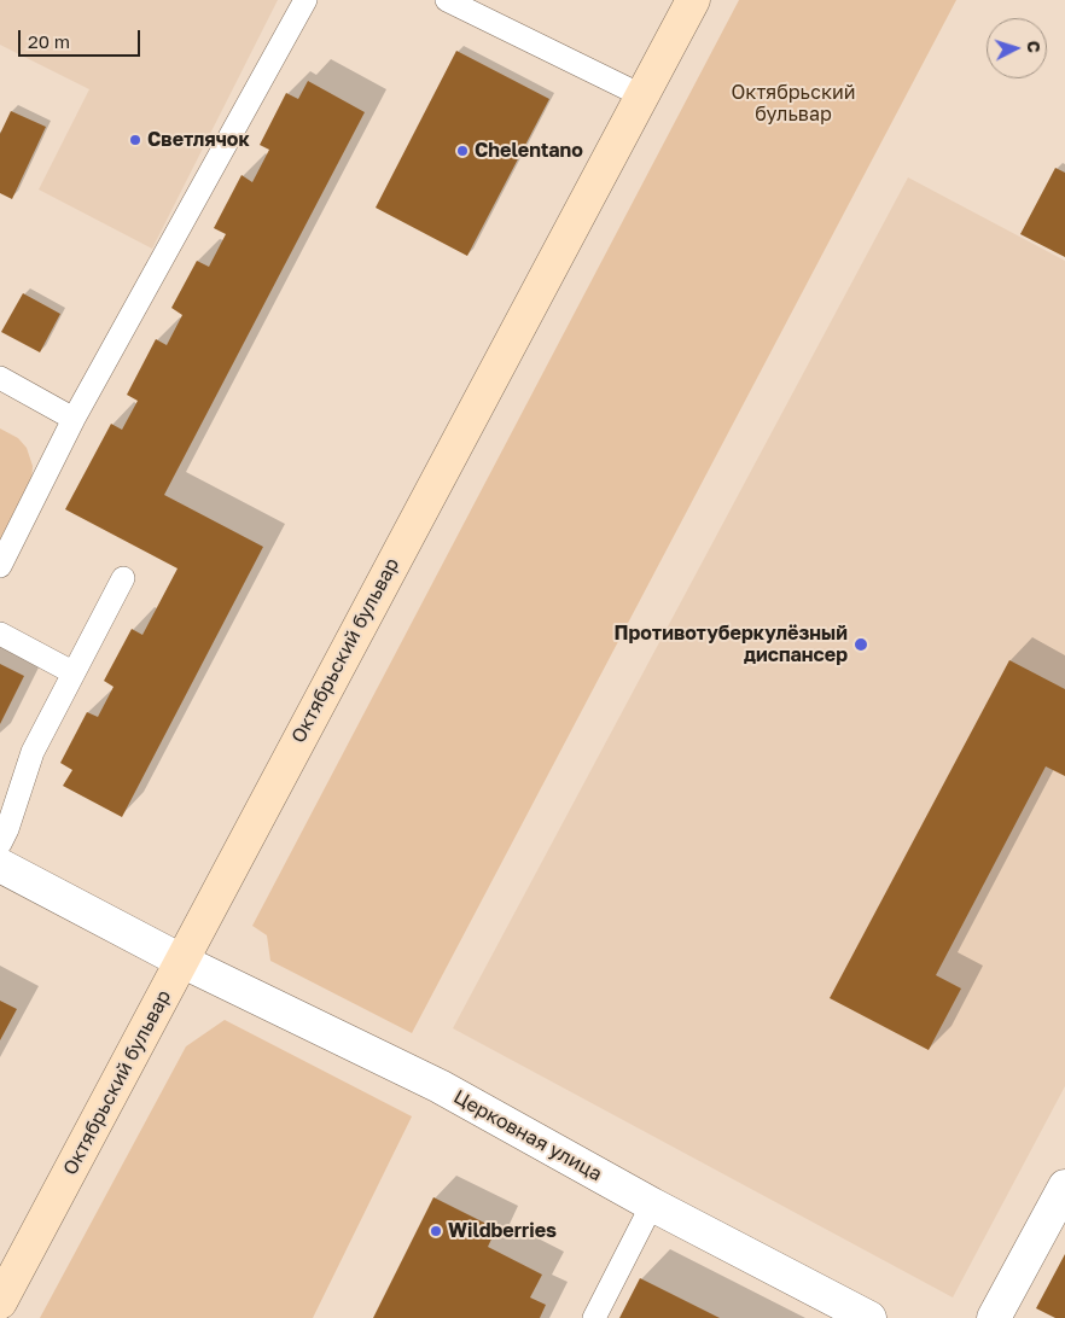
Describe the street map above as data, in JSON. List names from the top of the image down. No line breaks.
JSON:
{"streets":{"main road":["Октябрьский бульвар"],"street":["Церковная улица"]},"crossings":[["Октябрьский бульвар","Церковная улица"]],"parks":["Октябрьский бульвар"],"places":["Светлячок","Chelentano","Противотуберкулёзный диспансер","Wildberries"],"scale_bar":"20 m","north":"right"}
